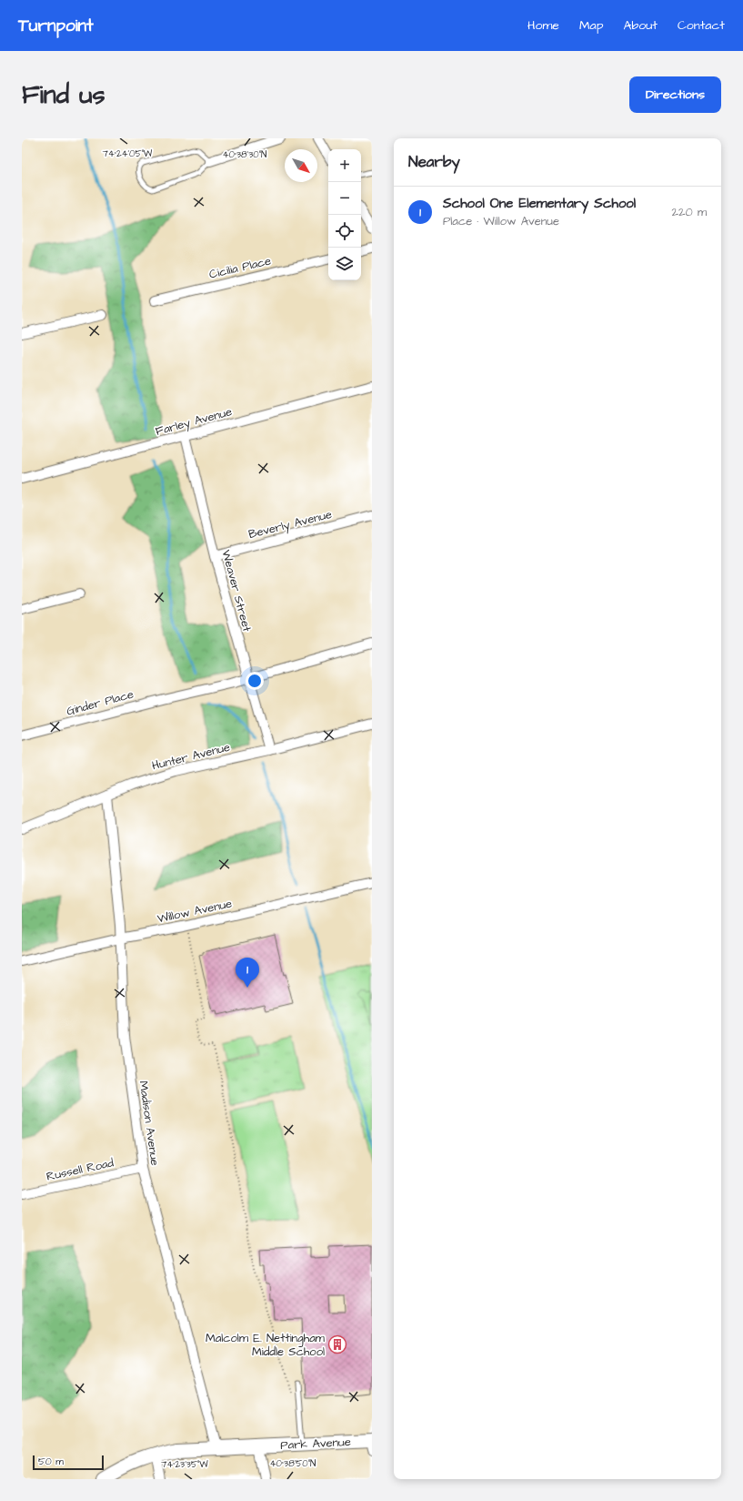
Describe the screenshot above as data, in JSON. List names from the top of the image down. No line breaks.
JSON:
{"streets":{"main road":["Park Avenue"],"street":["Cicilia Place","Farley Avenue","Beverly Avenue","Weaver Street","Ginder Place","Hunter Avenue","Willow Avenue","Madison Avenue","Russell Road"]},"crossings":[["Farley Avenue","Weaver Street"],["Beverly Avenue","Weaver Street"],["Weaver Street","Ginder Place"],["Weaver Street","Hunter Avenue"],["Hunter Avenue","Madison Avenue"],["Willow Avenue","Madison Avenue"],["Madison Avenue","Russell Road"],["Madison Avenue","Park Avenue"]],"places":{"building":["Malcolm E. Nettingham Middle School"]},"scale_bar":"50 m","north":"bottom right","page":{"header":"Turnpoint","nav":["Home","Map","About","Contact"],"buttons":"Directions","title":"Find us","heading":"Nearby","map_buttons":["+","−"],"list":[{"mark":"1","name":"School One Elementary School","note":"Place · Willow Avenue","value":"220 m"}],"pins":"1","scale":"50 m"},"coordinates":["74°24'05\"W","40°38'30\"N","40°38'50\"N","74°23'35\"W"]}
